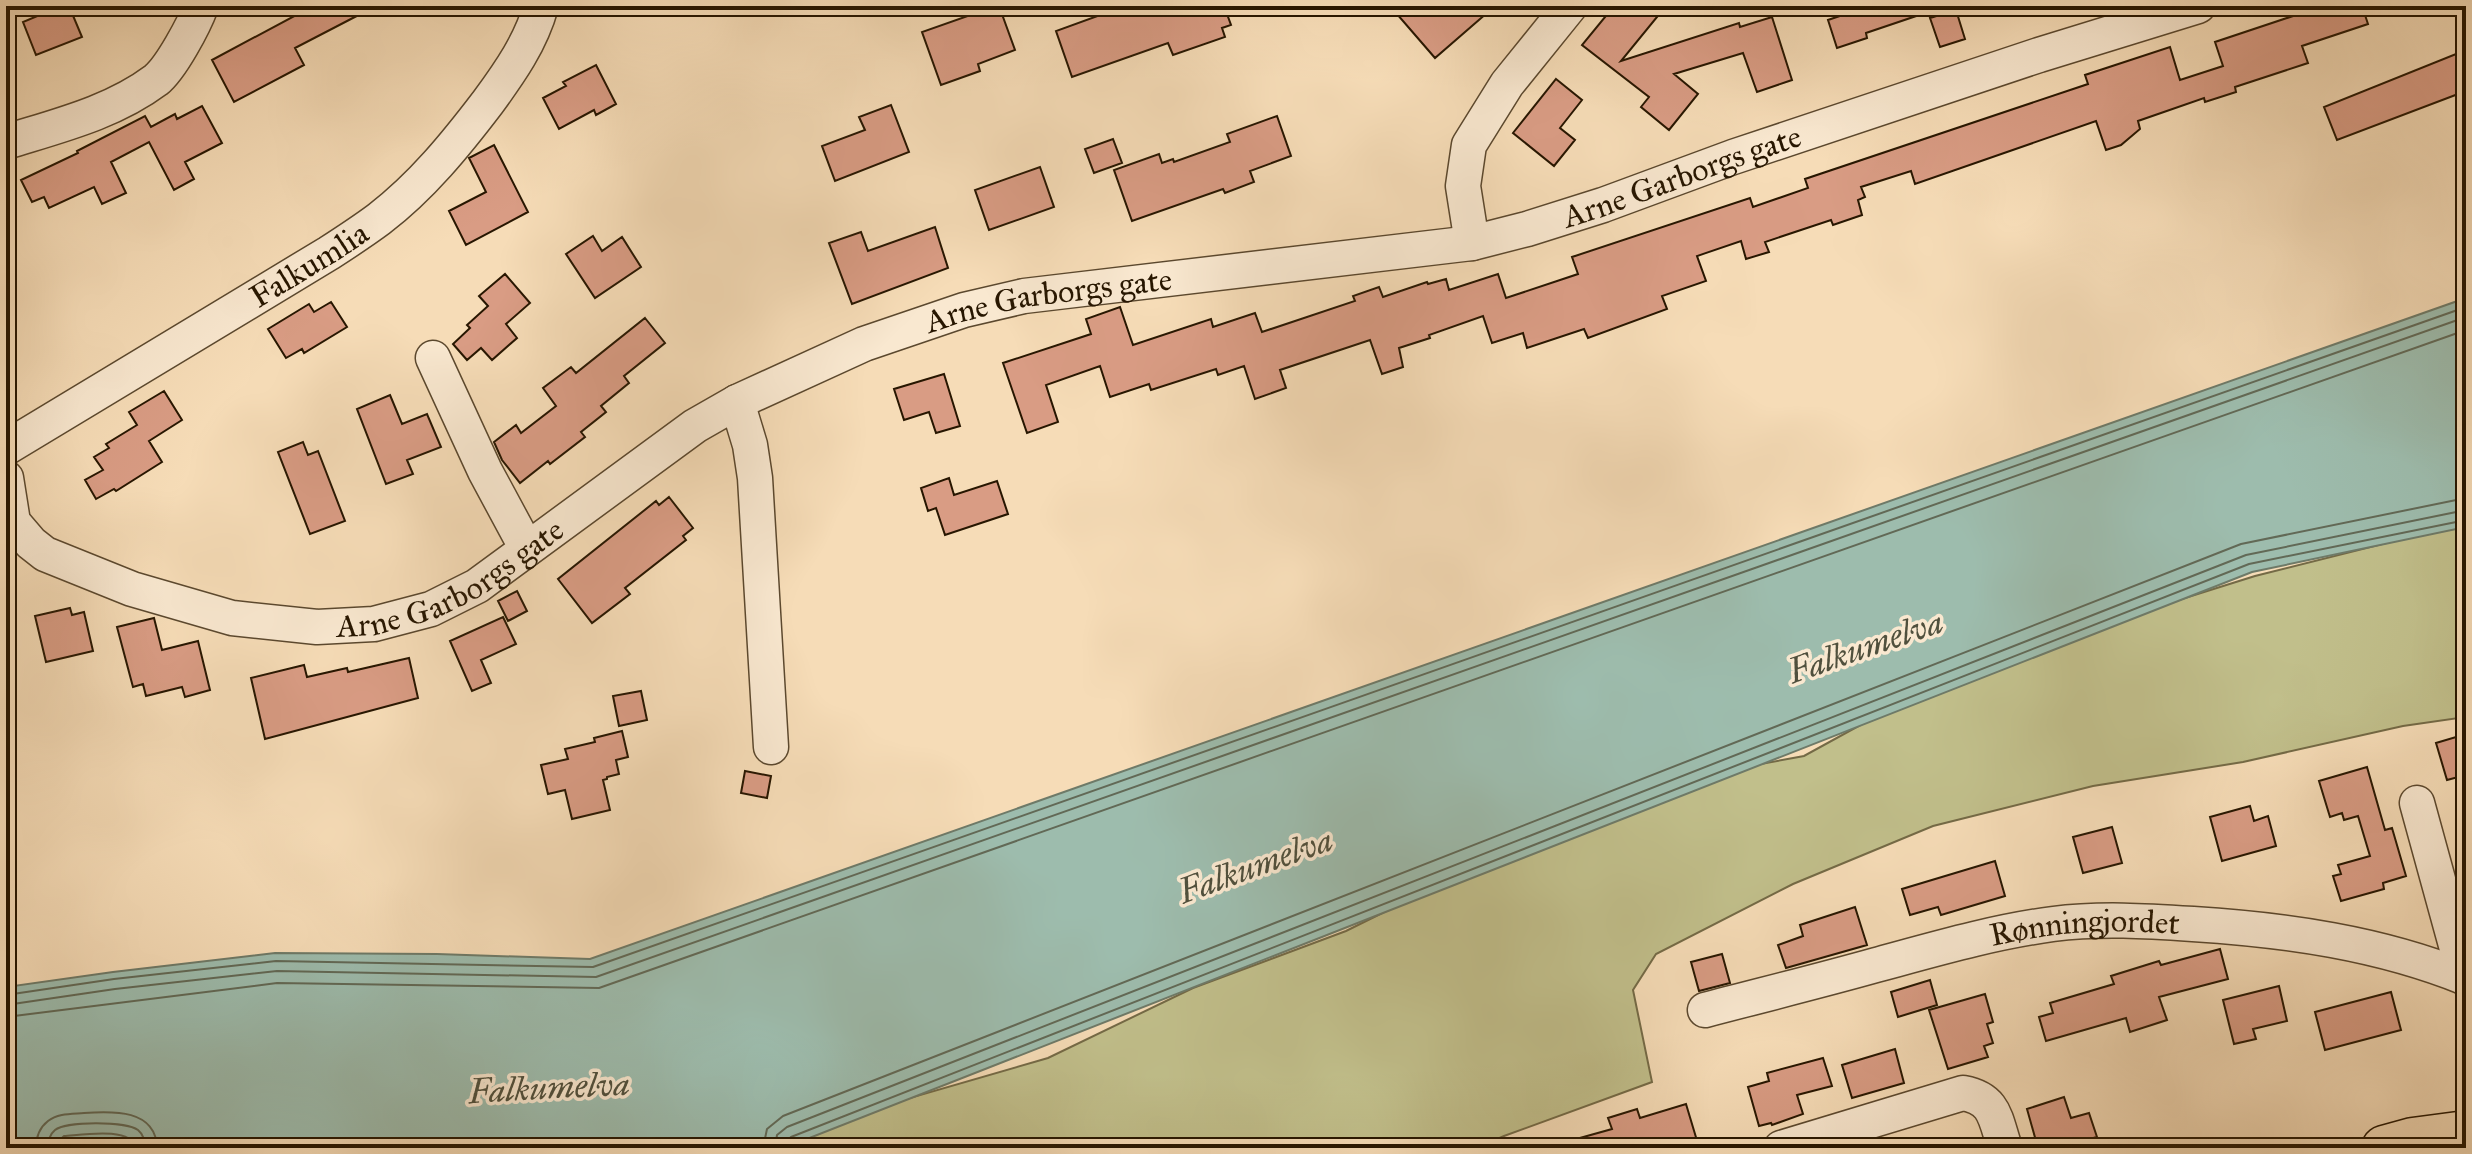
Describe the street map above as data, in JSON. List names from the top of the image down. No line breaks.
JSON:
{"streets":{"street":["Arne Garborgs gate","Falkumlia","Rønningjordet"]},"water":["Falkumelva"]}
